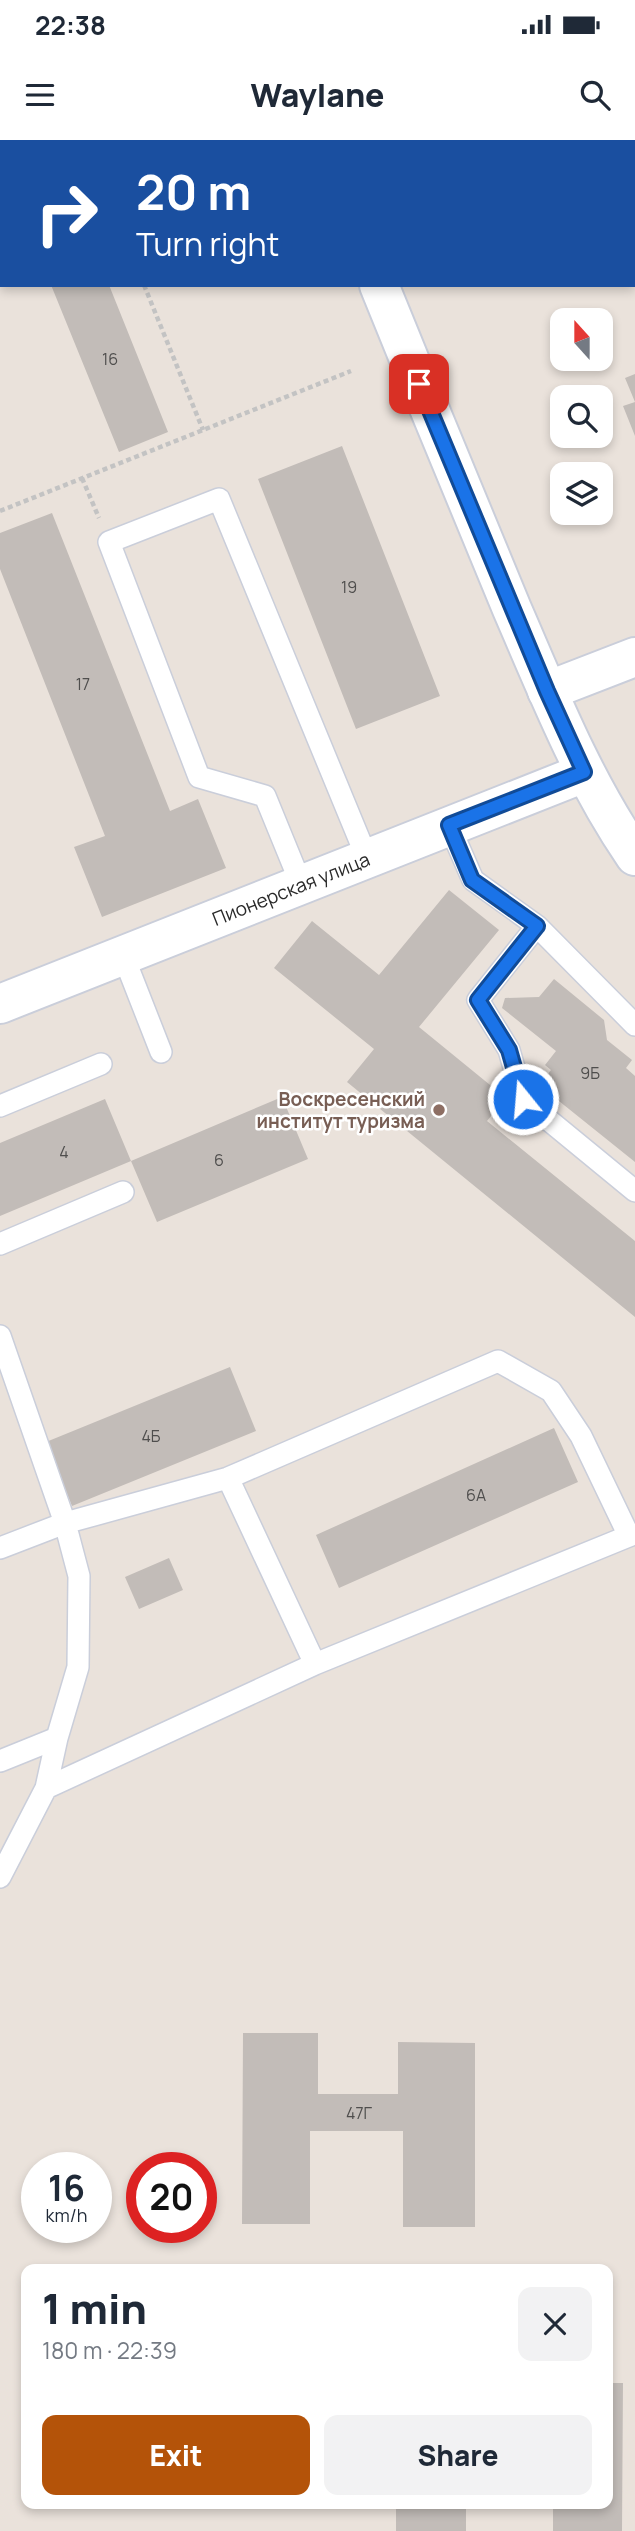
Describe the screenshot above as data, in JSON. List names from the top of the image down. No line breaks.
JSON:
{"streets":{"street":["Пионерская улица"]},"places":["Воскресенский институт туризма"],"house_numbers":["16","19","17","9Б","4","6","4Б","6А","47Г"],"north":"top","page":{"status":"22:38","header":"Waylane","turn":["20 m","Turn right"],"speed":"16 km/h","limit":"20","heading":["1 min","180 m · 22:39"],"buttons":["Exit","Share"]}}
